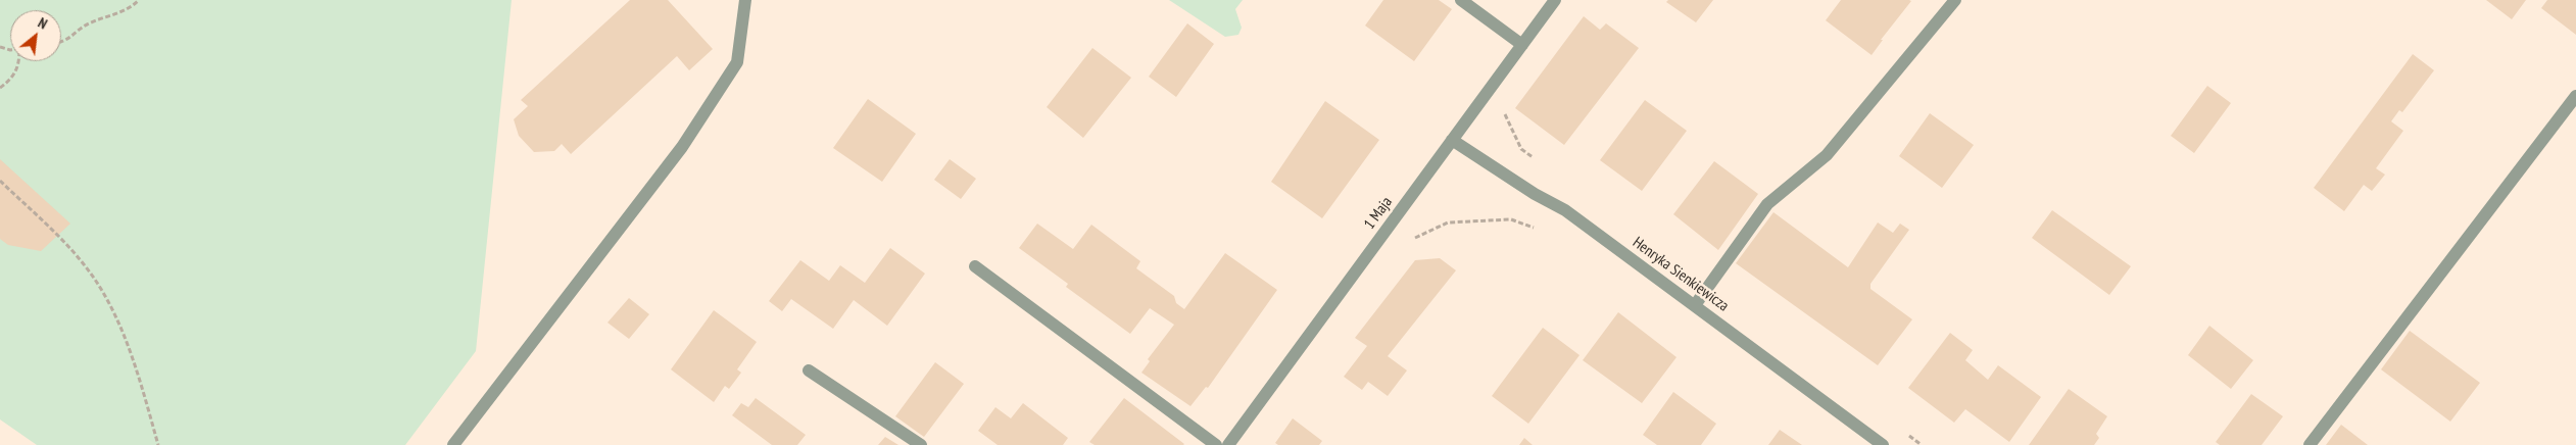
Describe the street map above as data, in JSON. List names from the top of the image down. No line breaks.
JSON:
{"streets":{"street":["1 Maja","Henryka Sienkiewicza"]},"crossings":[["1 Maja","Henryka Sienkiewicza"]],"north":"top right"}
